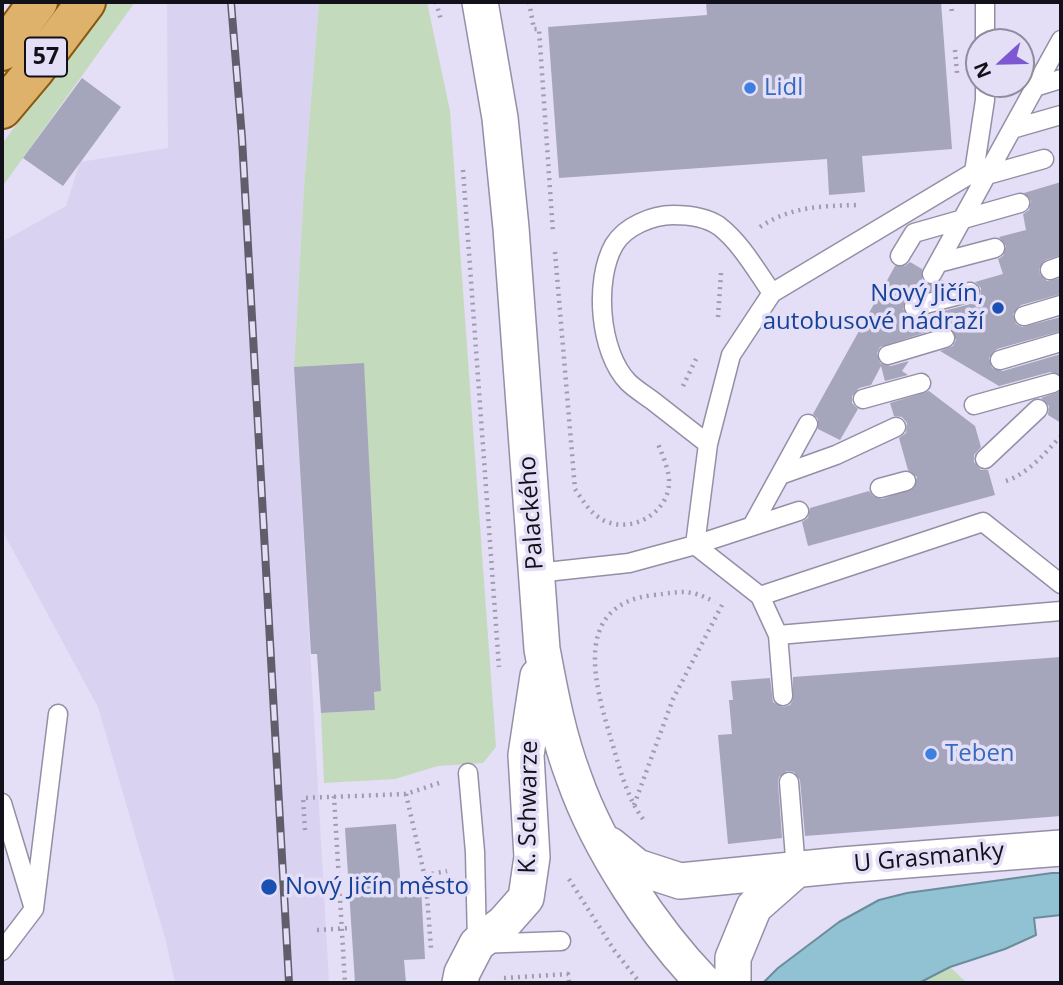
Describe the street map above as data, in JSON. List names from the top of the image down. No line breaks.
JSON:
{"streets":{"main road":["57"],"street":["Palackého","K. Schwarze","U Grasmanky"]},"crossings":[["Palackého","K. Schwarze"],["Palackého","U Grasmanky"]],"places":["Lidl","Nový Jičín, autobusové nádraží","Teben","Nový Jičín město"],"north":"left"}
